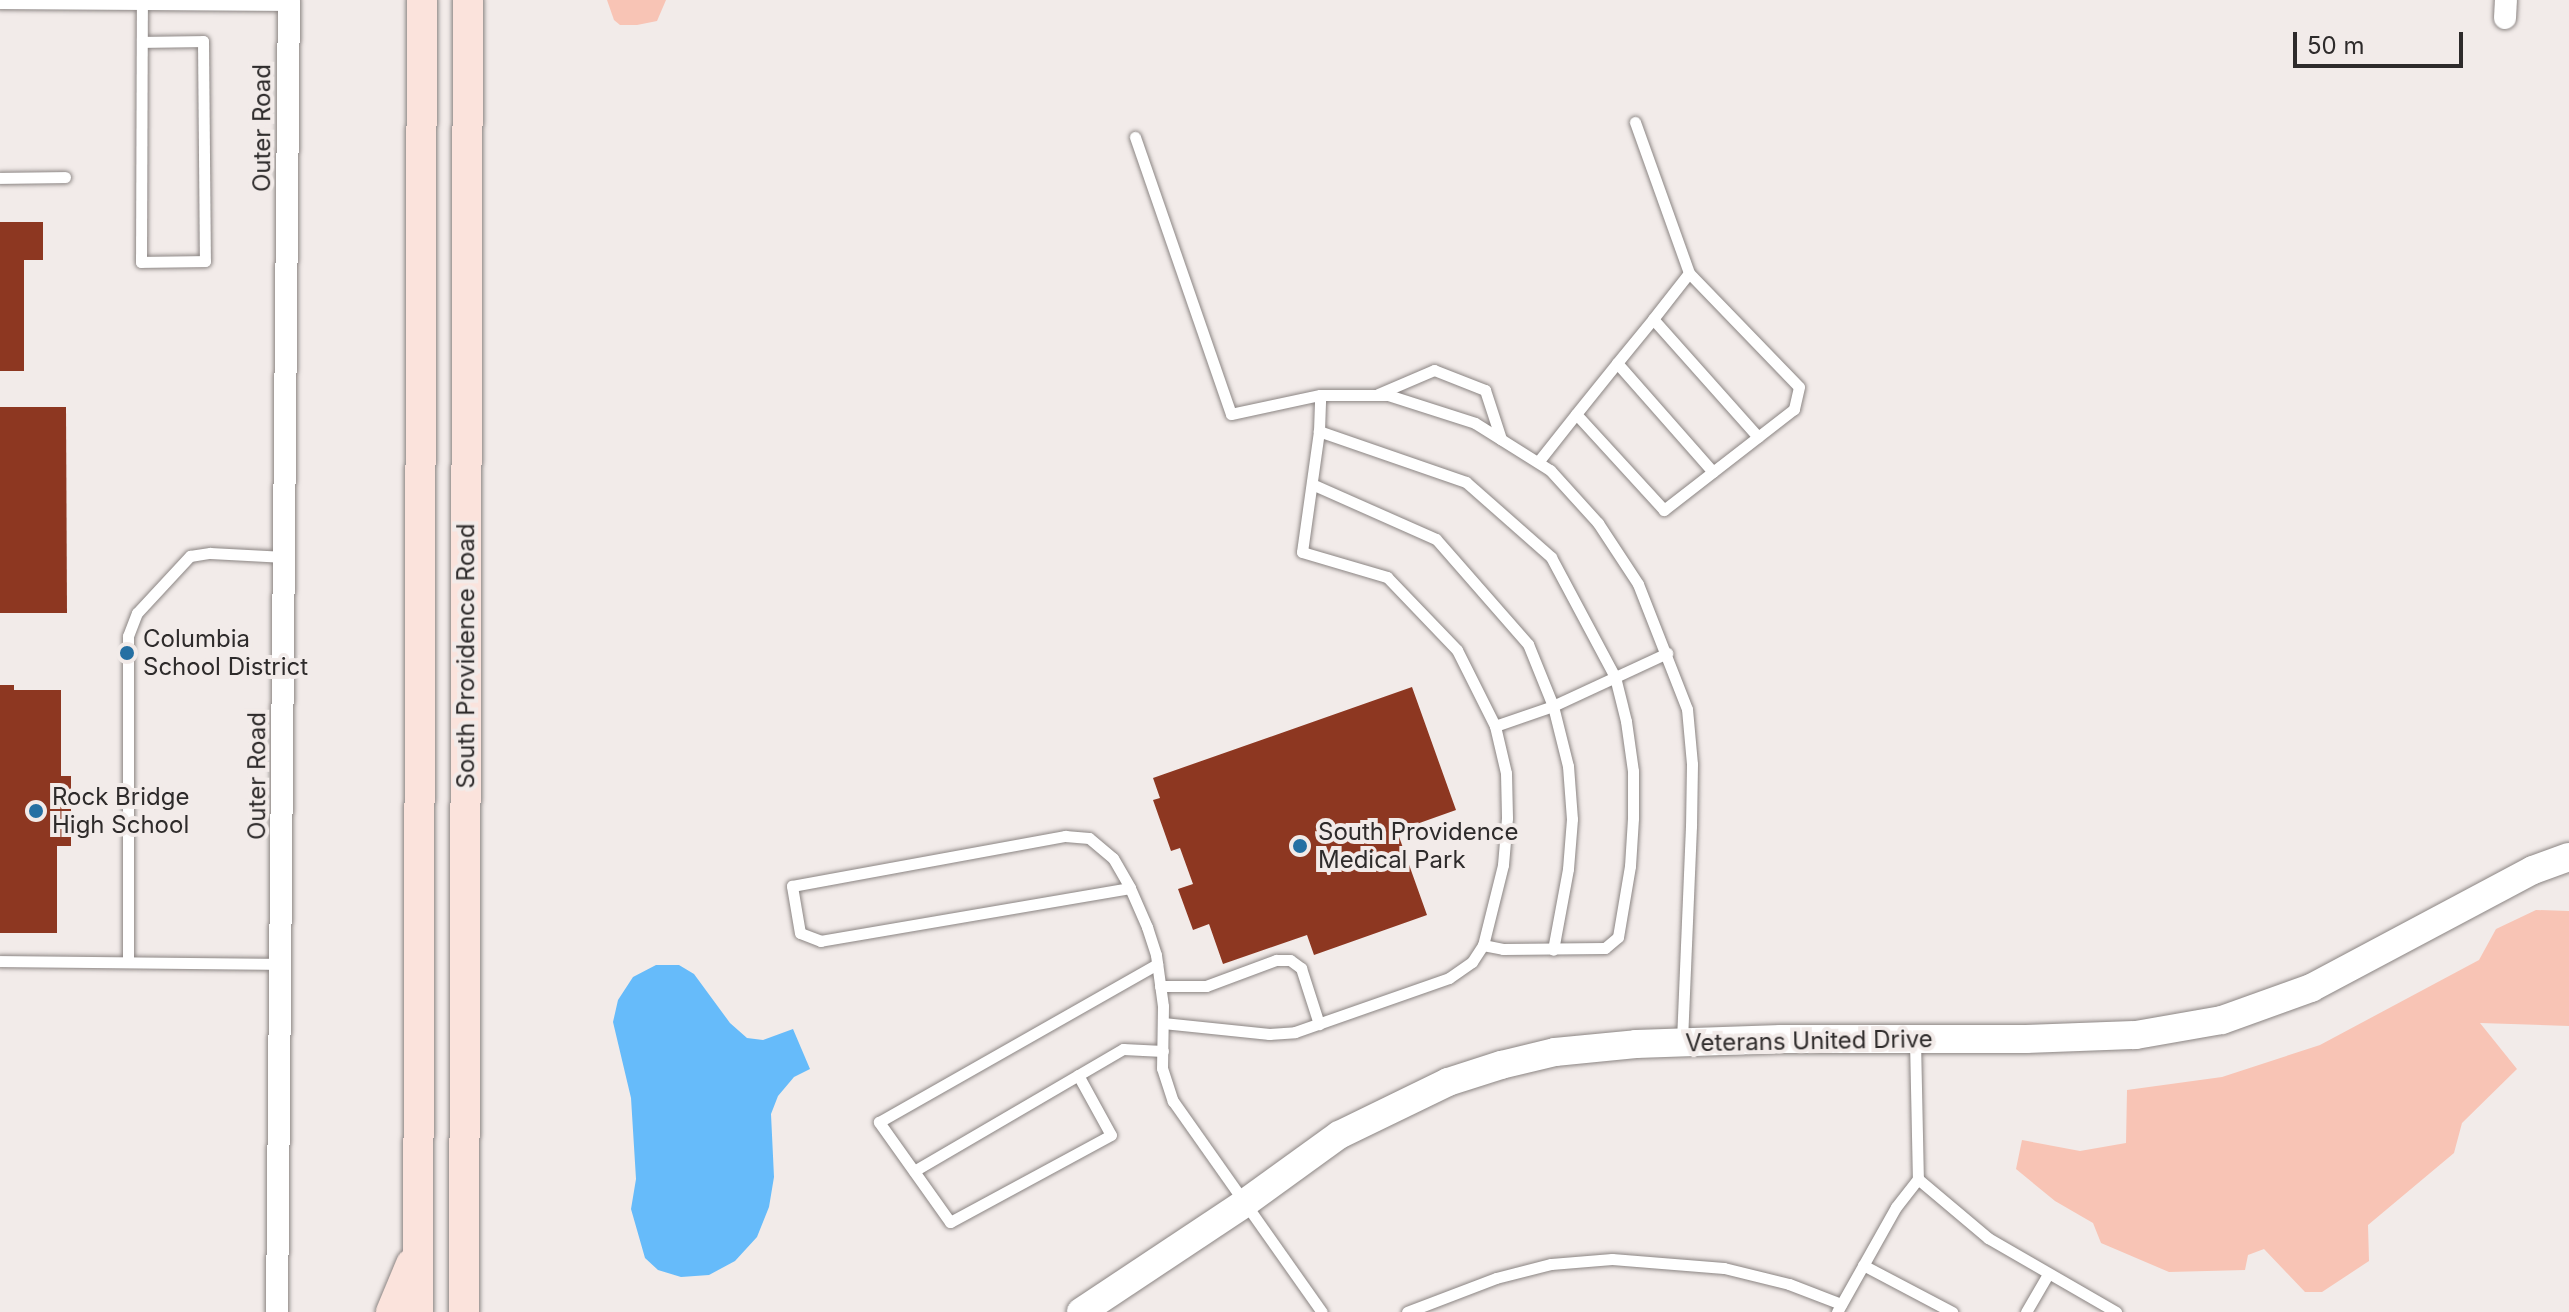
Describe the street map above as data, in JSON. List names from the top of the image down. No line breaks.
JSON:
{"streets":{"main road":["South Providence Road"],"street":["Outer Road","Veterans United Drive"]},"places":["Columbia School District","Rock Bridge High School","South Providence Medical Park"],"scale_bar":"50 m"}
